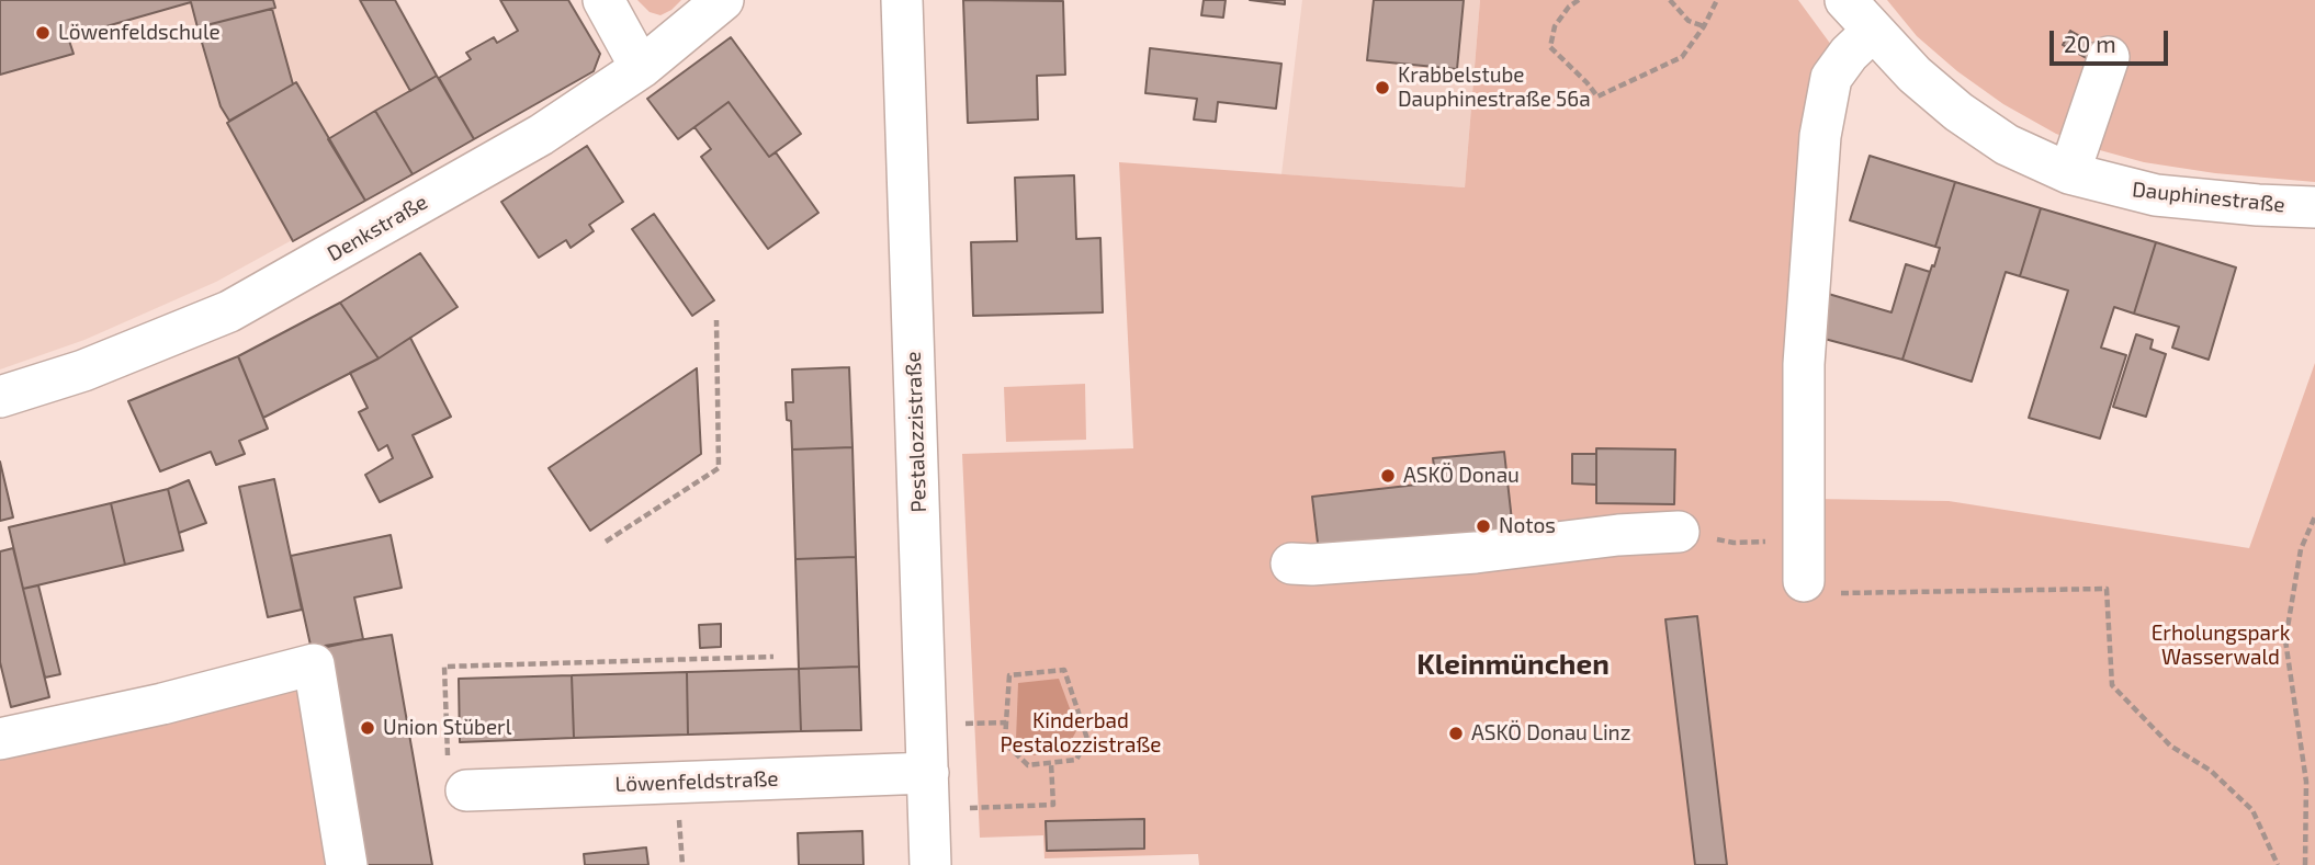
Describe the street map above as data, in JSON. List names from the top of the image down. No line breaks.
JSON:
{"streets":{"street":["Dauphinestraße","Denkstraße","Pestalozzistraße","Löwenfeldstraße"]},"crossings":[["Pestalozzistraße","Löwenfeldstraße"]],"districts":["Kleinmünchen"],"parks":["Erholungspark Wasserwald","Kinderbad Pestalozzistraße"],"places":["Löwenfeldschule","Krabbelstube Dauphinestraße 56a","ASKÖ Donau","Notos","Union Stüberl","ASKÖ Donau Linz"],"scale_bar":"20 m"}
